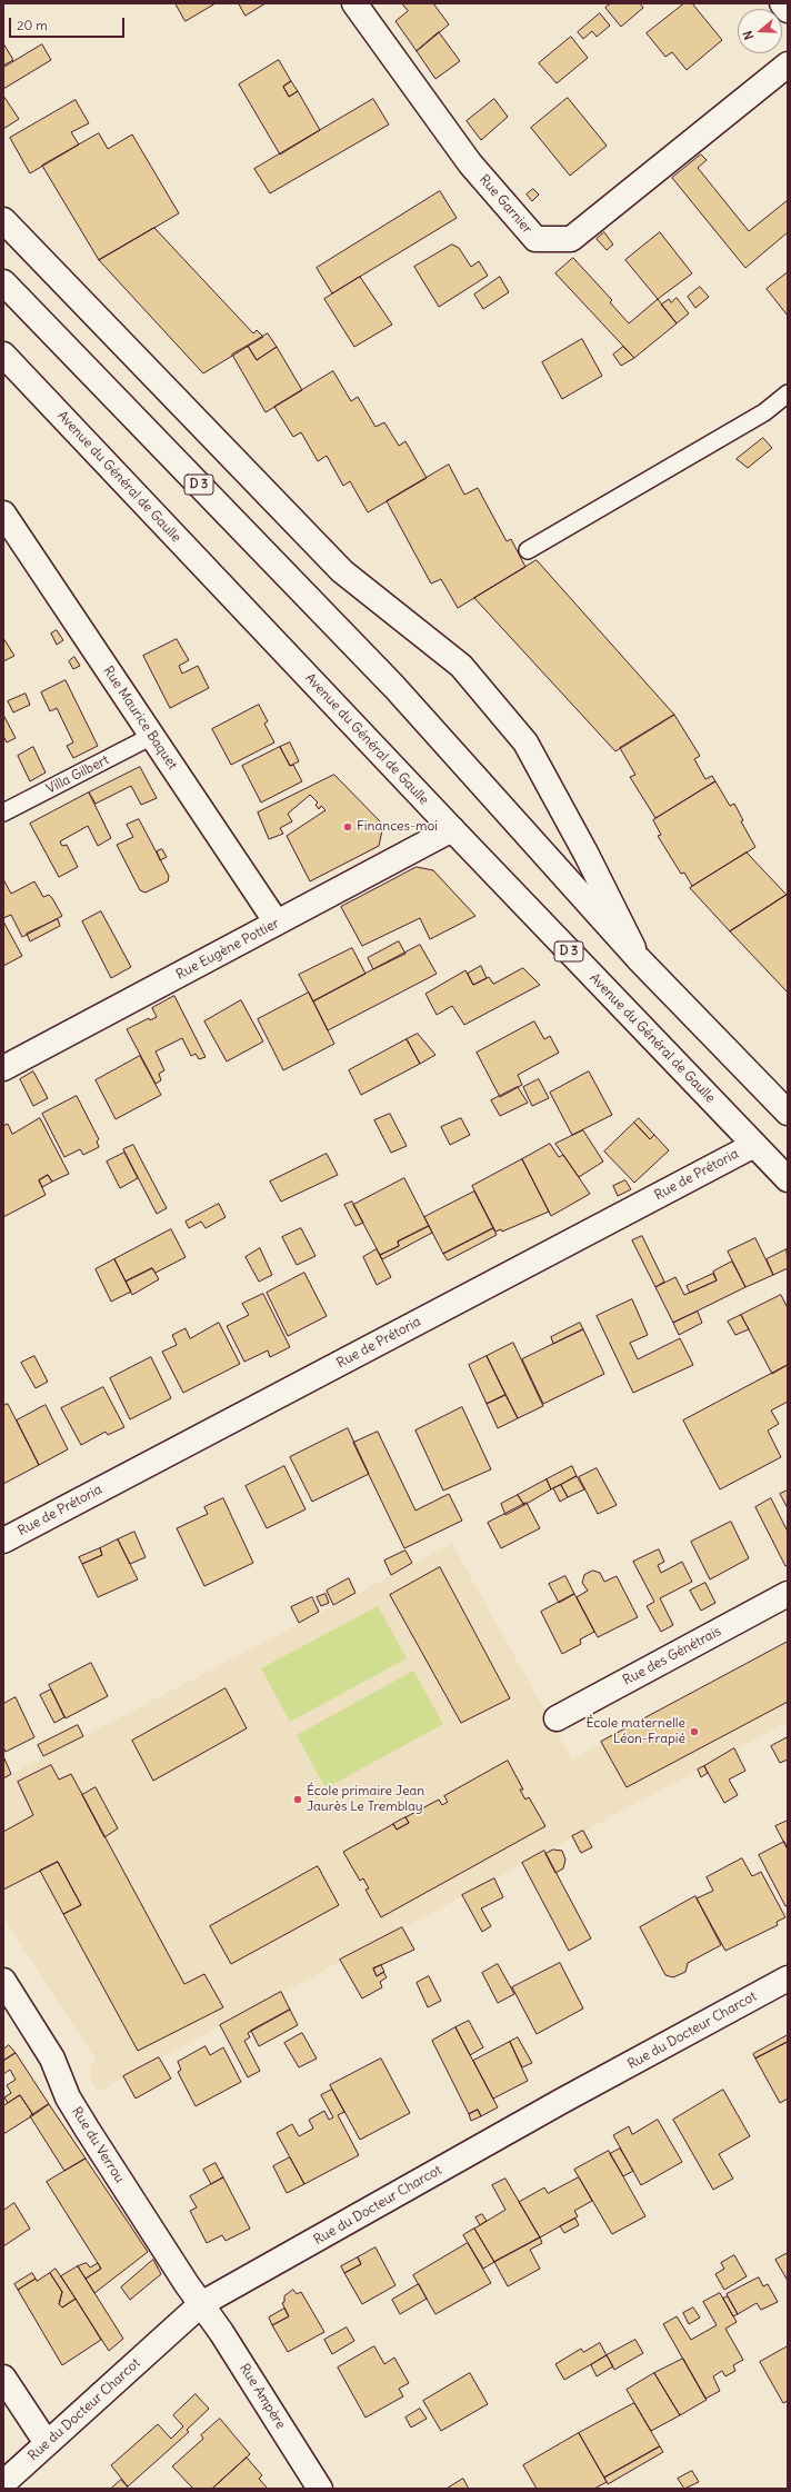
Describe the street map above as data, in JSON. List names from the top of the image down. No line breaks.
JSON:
{"streets":{"street":["Rue Garnier","Avenue du Général de Gaulle","D 3","Rue Maurice Baquet","Rue Eugène Pottier","Rue de Prétoria","Rue des Génétrais","Rue du Docteur Charcot","Rue du Verrou","Rue Ampère"],"lane":["Villa Gilbert"]},"crossings":[["Avenue du Général de Gaulle","Rue Eugène Pottier"],["Avenue du Général de Gaulle","Rue de Prétoria"],["Rue Maurice Baquet","Villa Gilbert"],["Rue Maurice Baquet","Rue Eugène Pottier"],["Rue du Docteur Charcot","Rue du Verrou"],["Rue du Docteur Charcot","Rue Ampère"],["Rue du Verrou","Rue Ampère"]],"places":["Finances-moi","École maternelle Léon-Frapié","École primaire Jean Jaurès Le Tremblay"],"scale_bar":"20 m","north":"left"}
